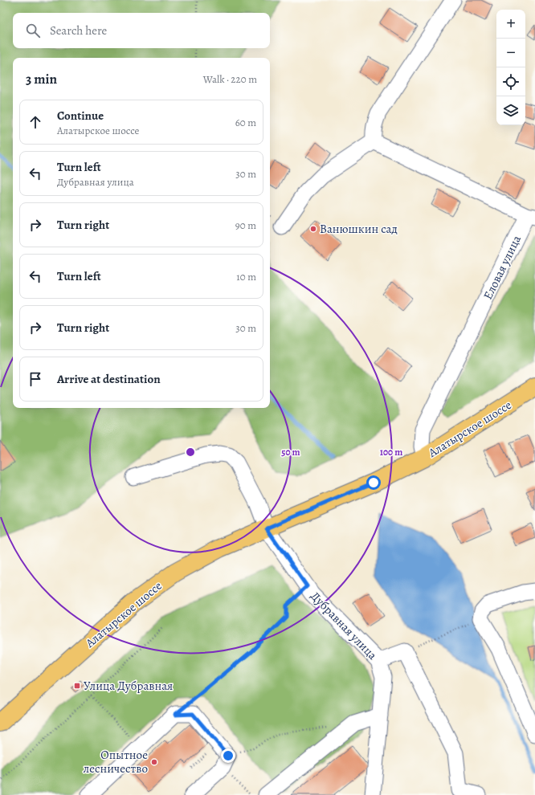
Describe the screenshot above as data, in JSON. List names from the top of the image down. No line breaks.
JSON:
{"streets":{"main road":["Алатырское шоссе"],"street":["Еловая улица","Дубравная улица"]},"crossings":[["Еловая улица","Алатырское шоссе"],["Алатырское шоссе","Дубравная улица"]],"places":{"other":["Ванюшкин сад","Опытное лесничество"],"transit":["Улица Дубравная"]},"page":{"map_buttons":["+","−"],"search":"Search here","heading":["3 min","Walk · 220 m"],"list":[["Continue","Алатырское шоссе","60 m"],["Turn left","Дубравная улица","30 m"],["Turn right","90 m"],["Turn left","10 m"],["Turn right","30 m"],"Arrive at destination"]},"rings":["50 m","100 m"]}
